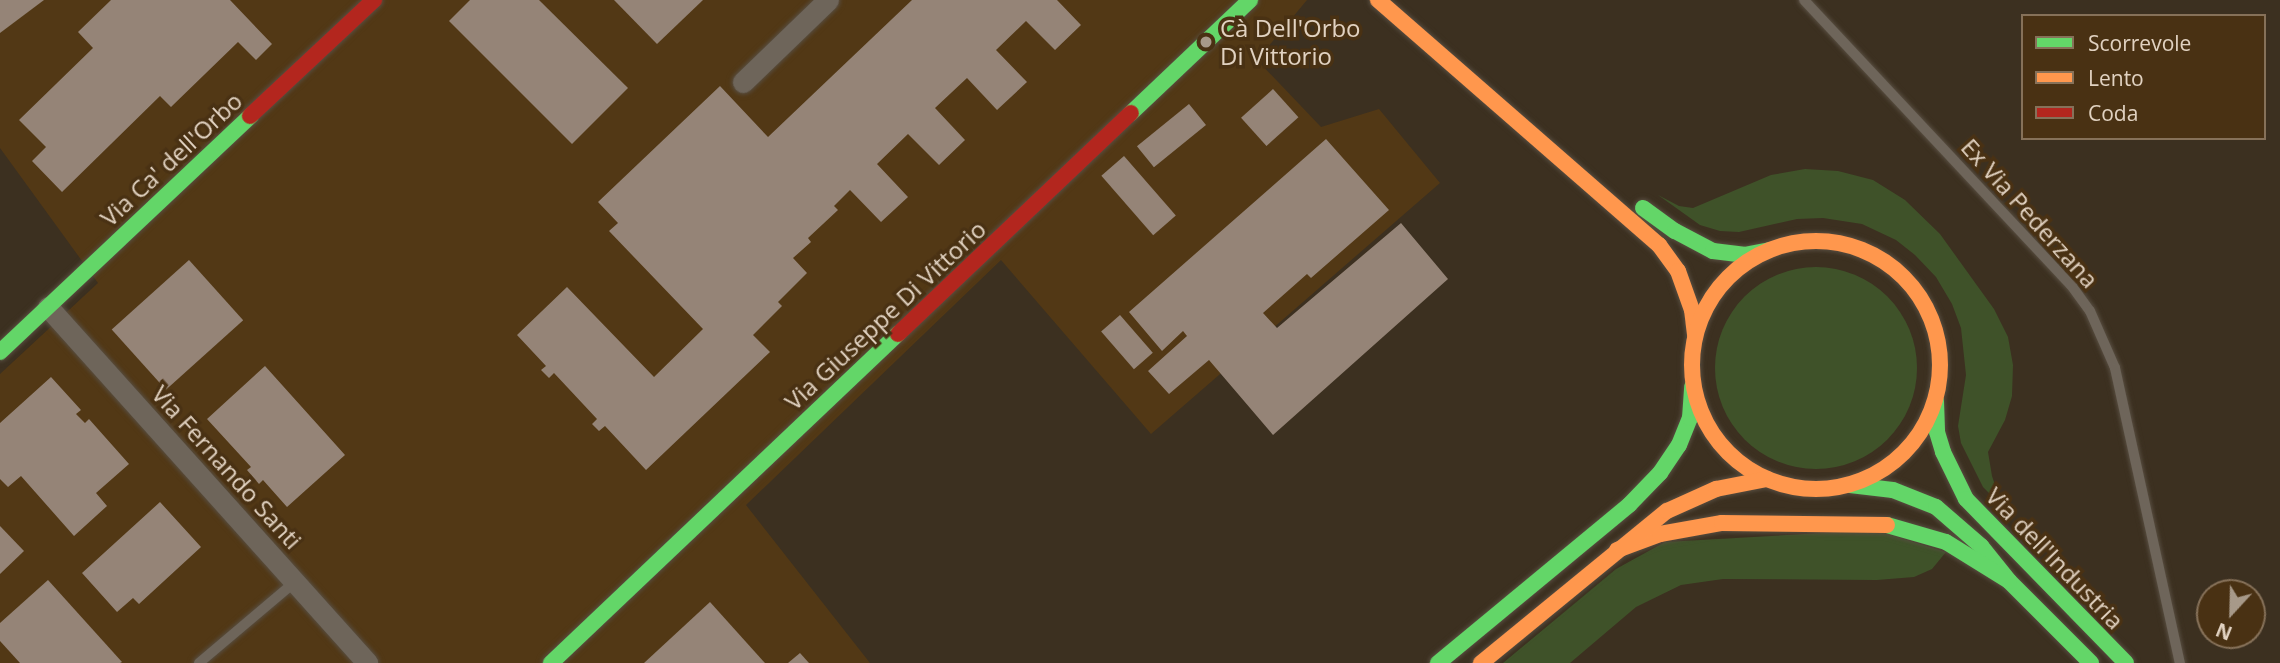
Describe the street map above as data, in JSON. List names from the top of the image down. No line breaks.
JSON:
{"streets":{"main road":["Via Ca' dell'Orbo","Via Giuseppe Di Vittorio","Via dell'Industria"],"street":["Via Fernando Santi"],"lane":["Ex Via Pederzana"]},"crossings":[["Via Ca' dell'Orbo","Via Fernando Santi"]],"places":["Cà Dell'Orbo Di Vittorio"],"legend":["Scorrevole","Lento","Coda"],"north":"bottom"}
